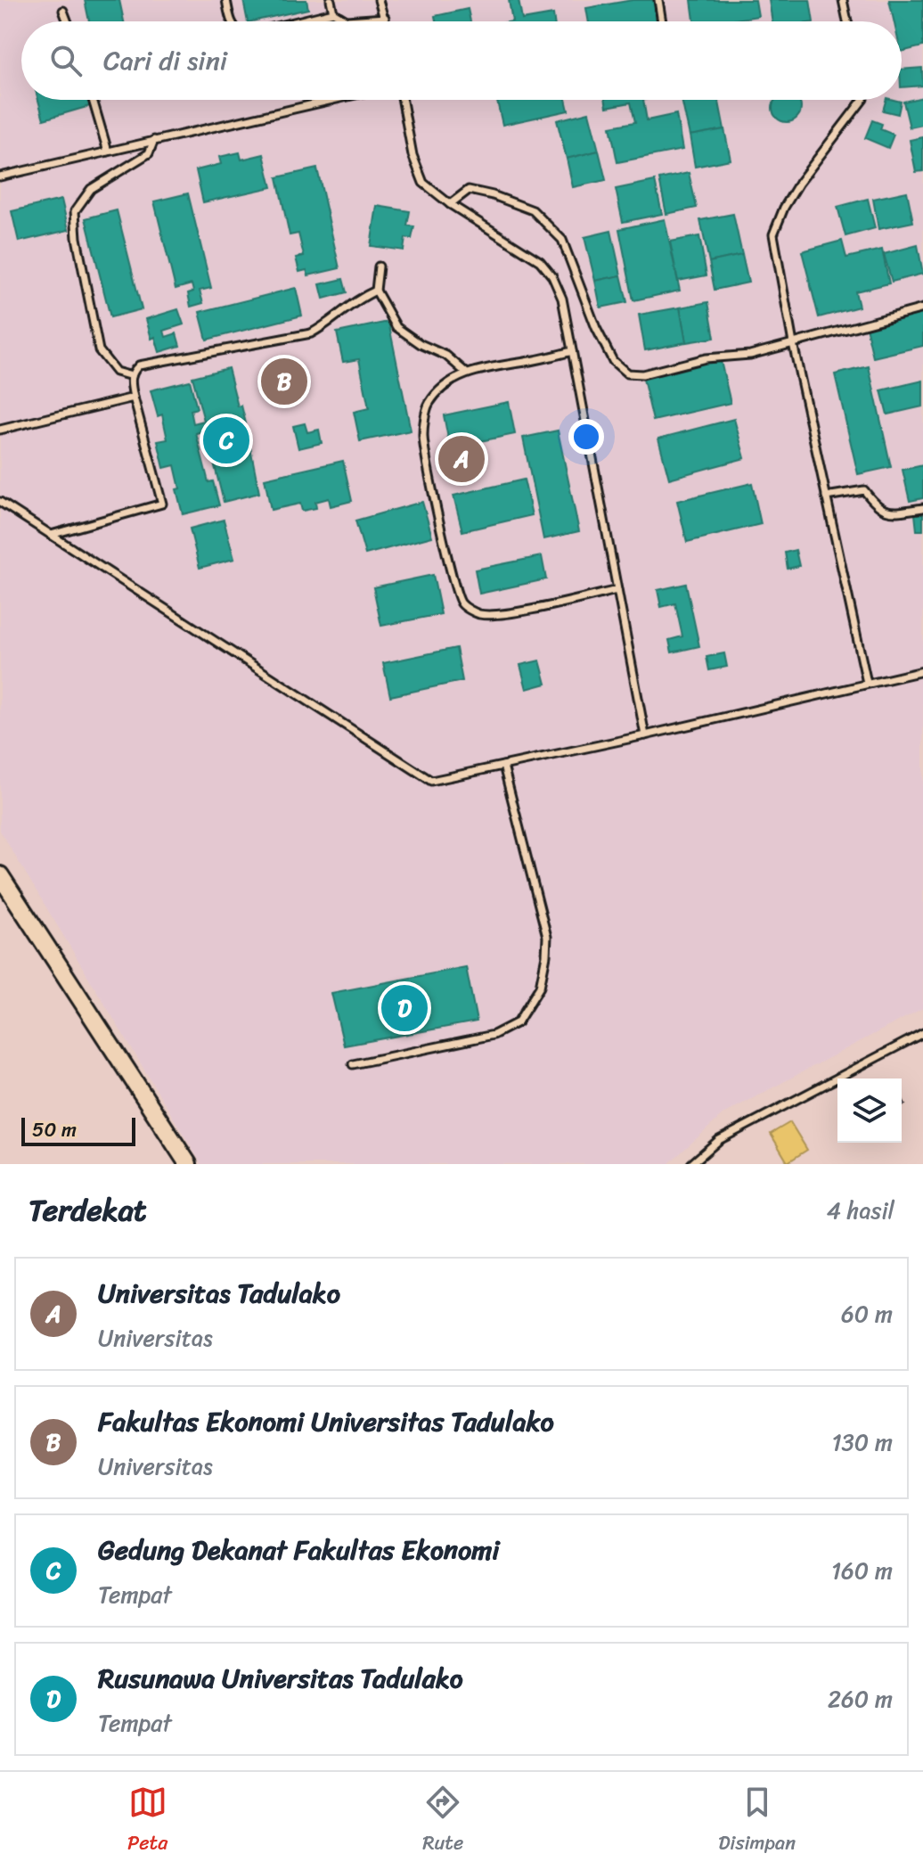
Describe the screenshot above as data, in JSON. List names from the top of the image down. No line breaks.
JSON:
{"scale_bar":"50 m","page":{"search":"Cari di sini","pins":["B","C","A","D"],"scale":"50 m","heading":["Terdekat","4 hasil"],"list":[{"mark":"A","name":"Universitas Tadulako","note":"Universitas","value":"60 m"},{"mark":"B","name":"Fakultas Ekonomi Universitas Tadulako","note":"Universitas","value":"130 m"},{"mark":"C","name":"Gedung Dekanat Fakultas Ekonomi","note":"Tempat","value":"160 m"},{"mark":"D","name":"Rusunawa Universitas Tadulako","note":"Tempat","value":"260 m"}],"nav":["Peta","Rute","Disimpan"]}}
